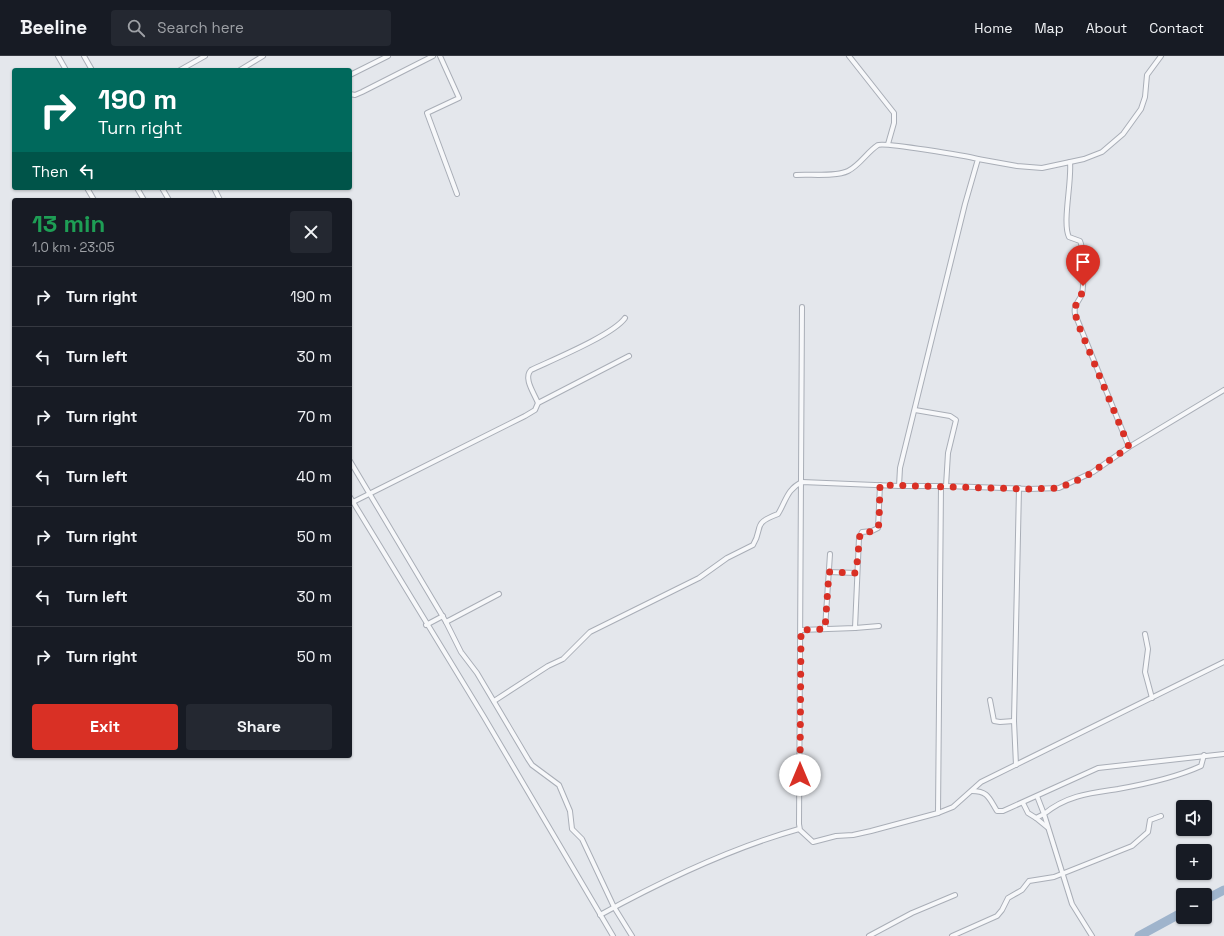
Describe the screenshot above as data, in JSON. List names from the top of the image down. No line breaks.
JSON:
{"page":{"header":"Beeline","search":"Search here","nav":["Home","Map","About","Contact"],"turn":["190 m","Turn right"],"then":"Then","heading":["13 min","1.0 km · 23:05"],"list":[{"name":"Turn right","value":"190 m"},{"name":"Turn left","value":"30 m"},{"name":"Turn right","value":"70 m"},{"name":"Turn left","value":"40 m"},{"name":"Turn right","value":"50 m"},{"name":"Turn left","value":"30 m"},{"name":"Turn right","value":"50 m"}],"buttons":["Exit","Share"],"map_buttons":["+","−"]}}
